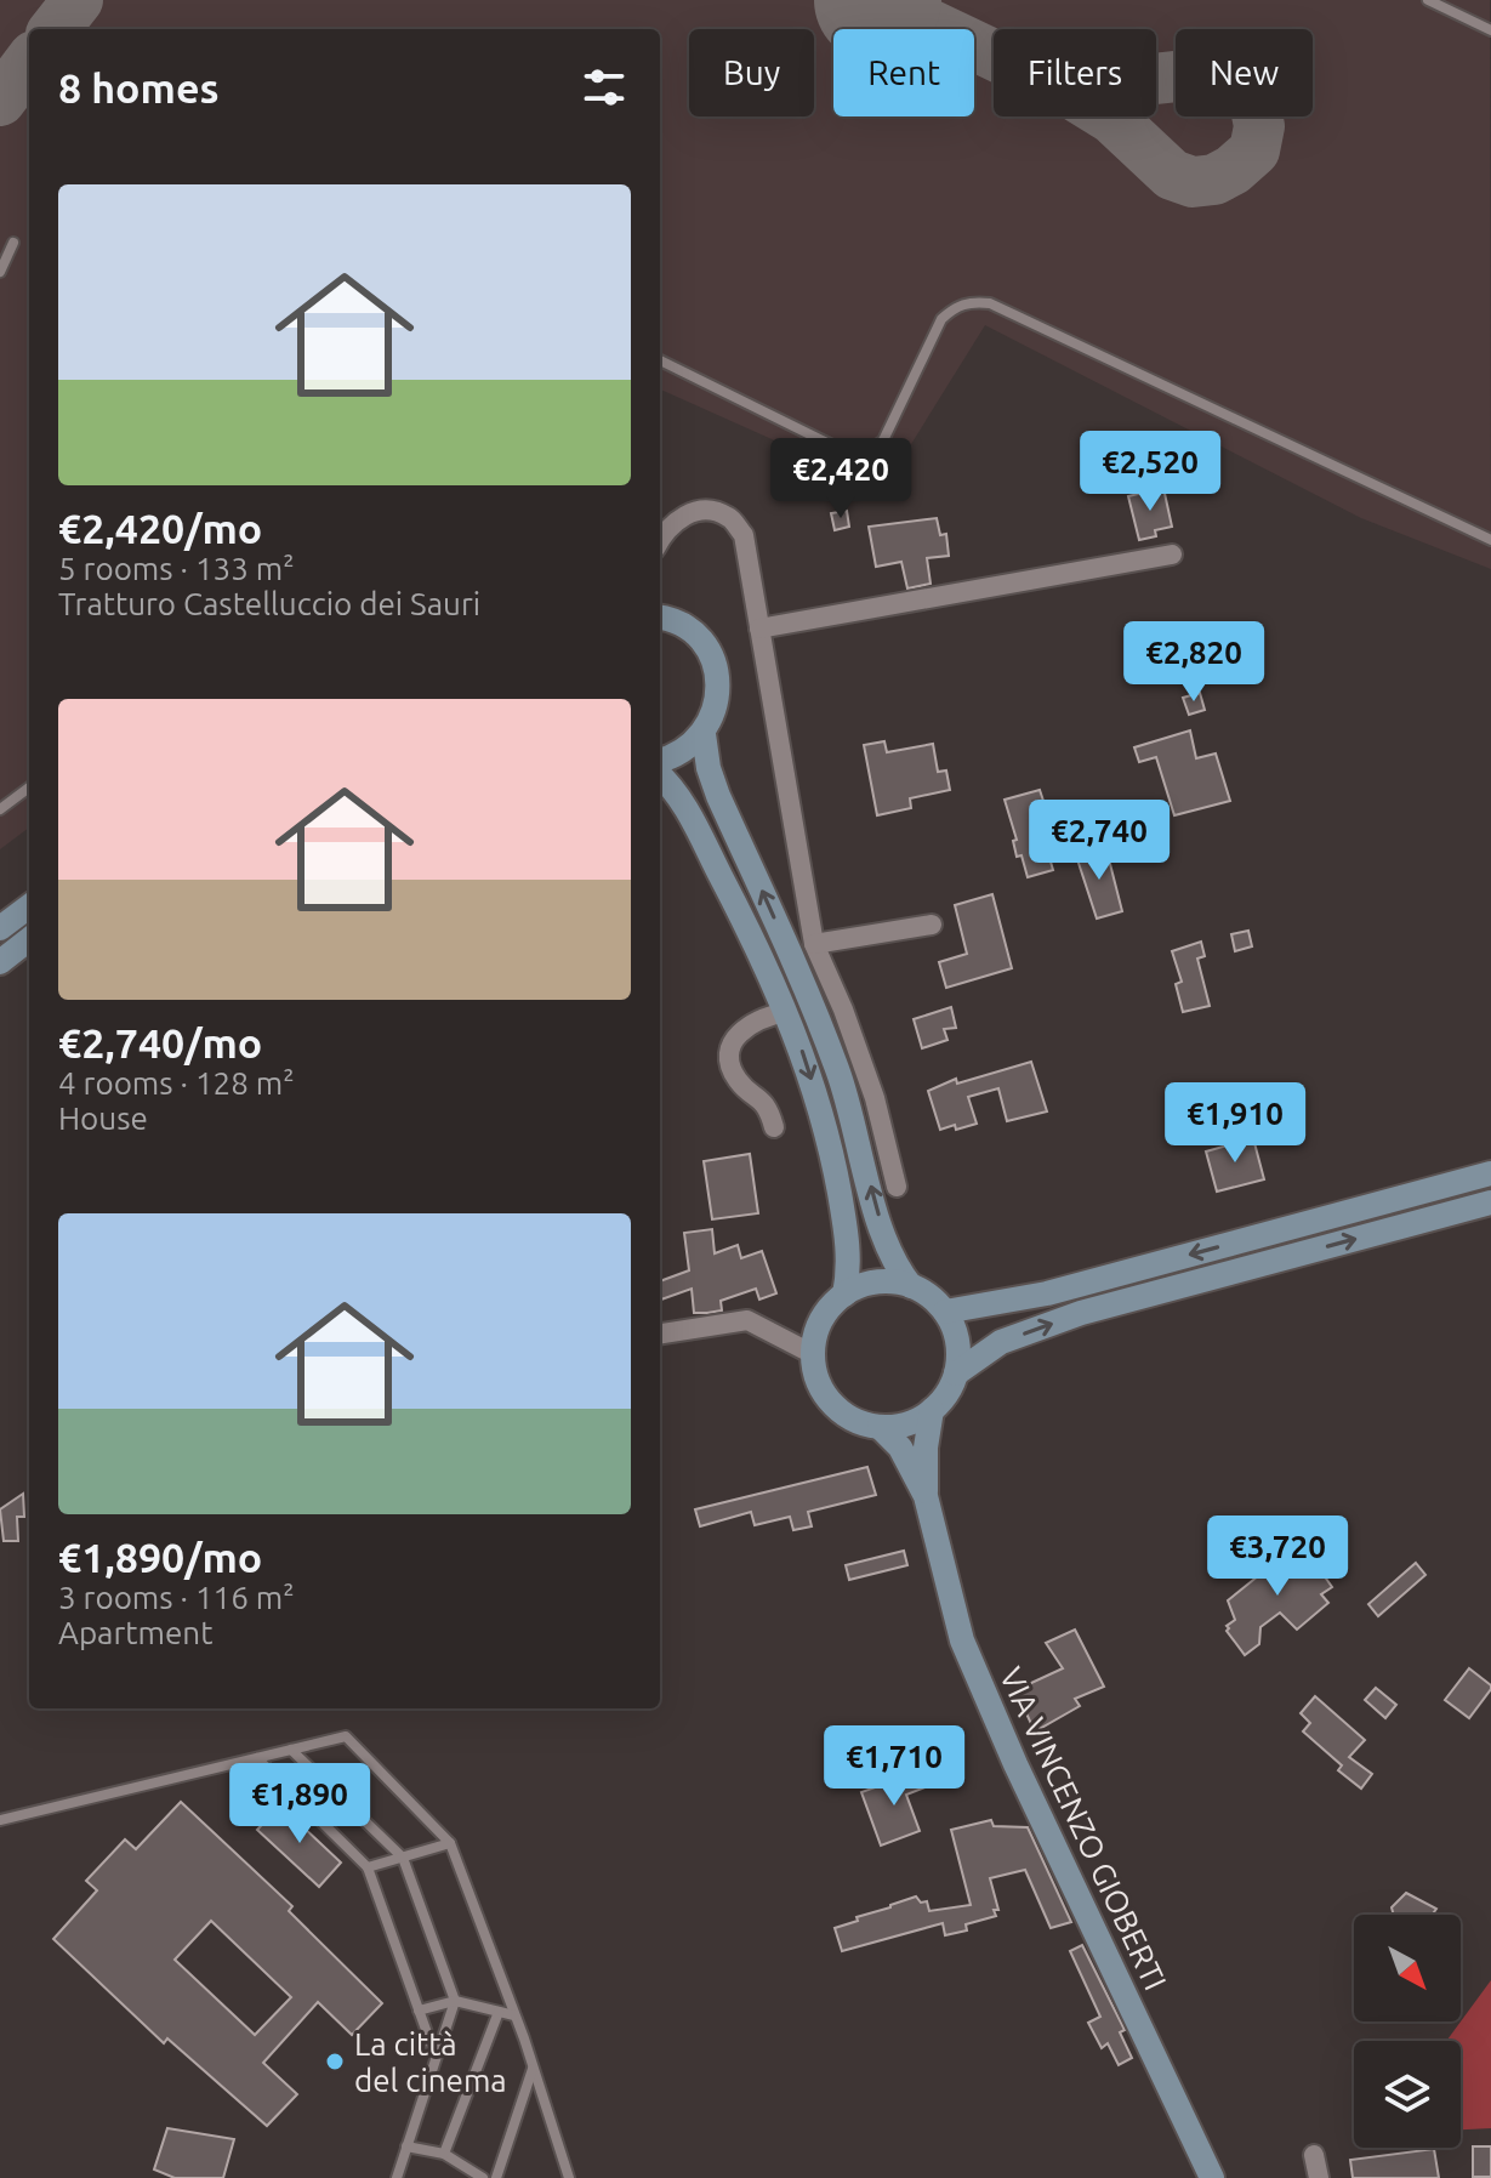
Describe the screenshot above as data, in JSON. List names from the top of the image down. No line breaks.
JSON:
{"streets":{"main road":["VIA VINCENZO GIOBERTI"]},"places":["La città del cinema"],"north":"bottom right","page":{"chip":["Buy","Rent","Filters","New"],"heading":"8 homes","list":[{"name":"€2,420/mo","note":"5 rooms · 133 m² · Tratturo Castelluccio dei Sauri"},{"name":"€2,740/mo","note":"4 rooms · 128 m² · House"},{"name":"€1,890/mo","note":"3 rooms · 116 m² · Apartment"}],"price":["€2,520","€2,420","€2,820","€2,740","€1,910","€3,720","€1,710","€1,890"]}}
